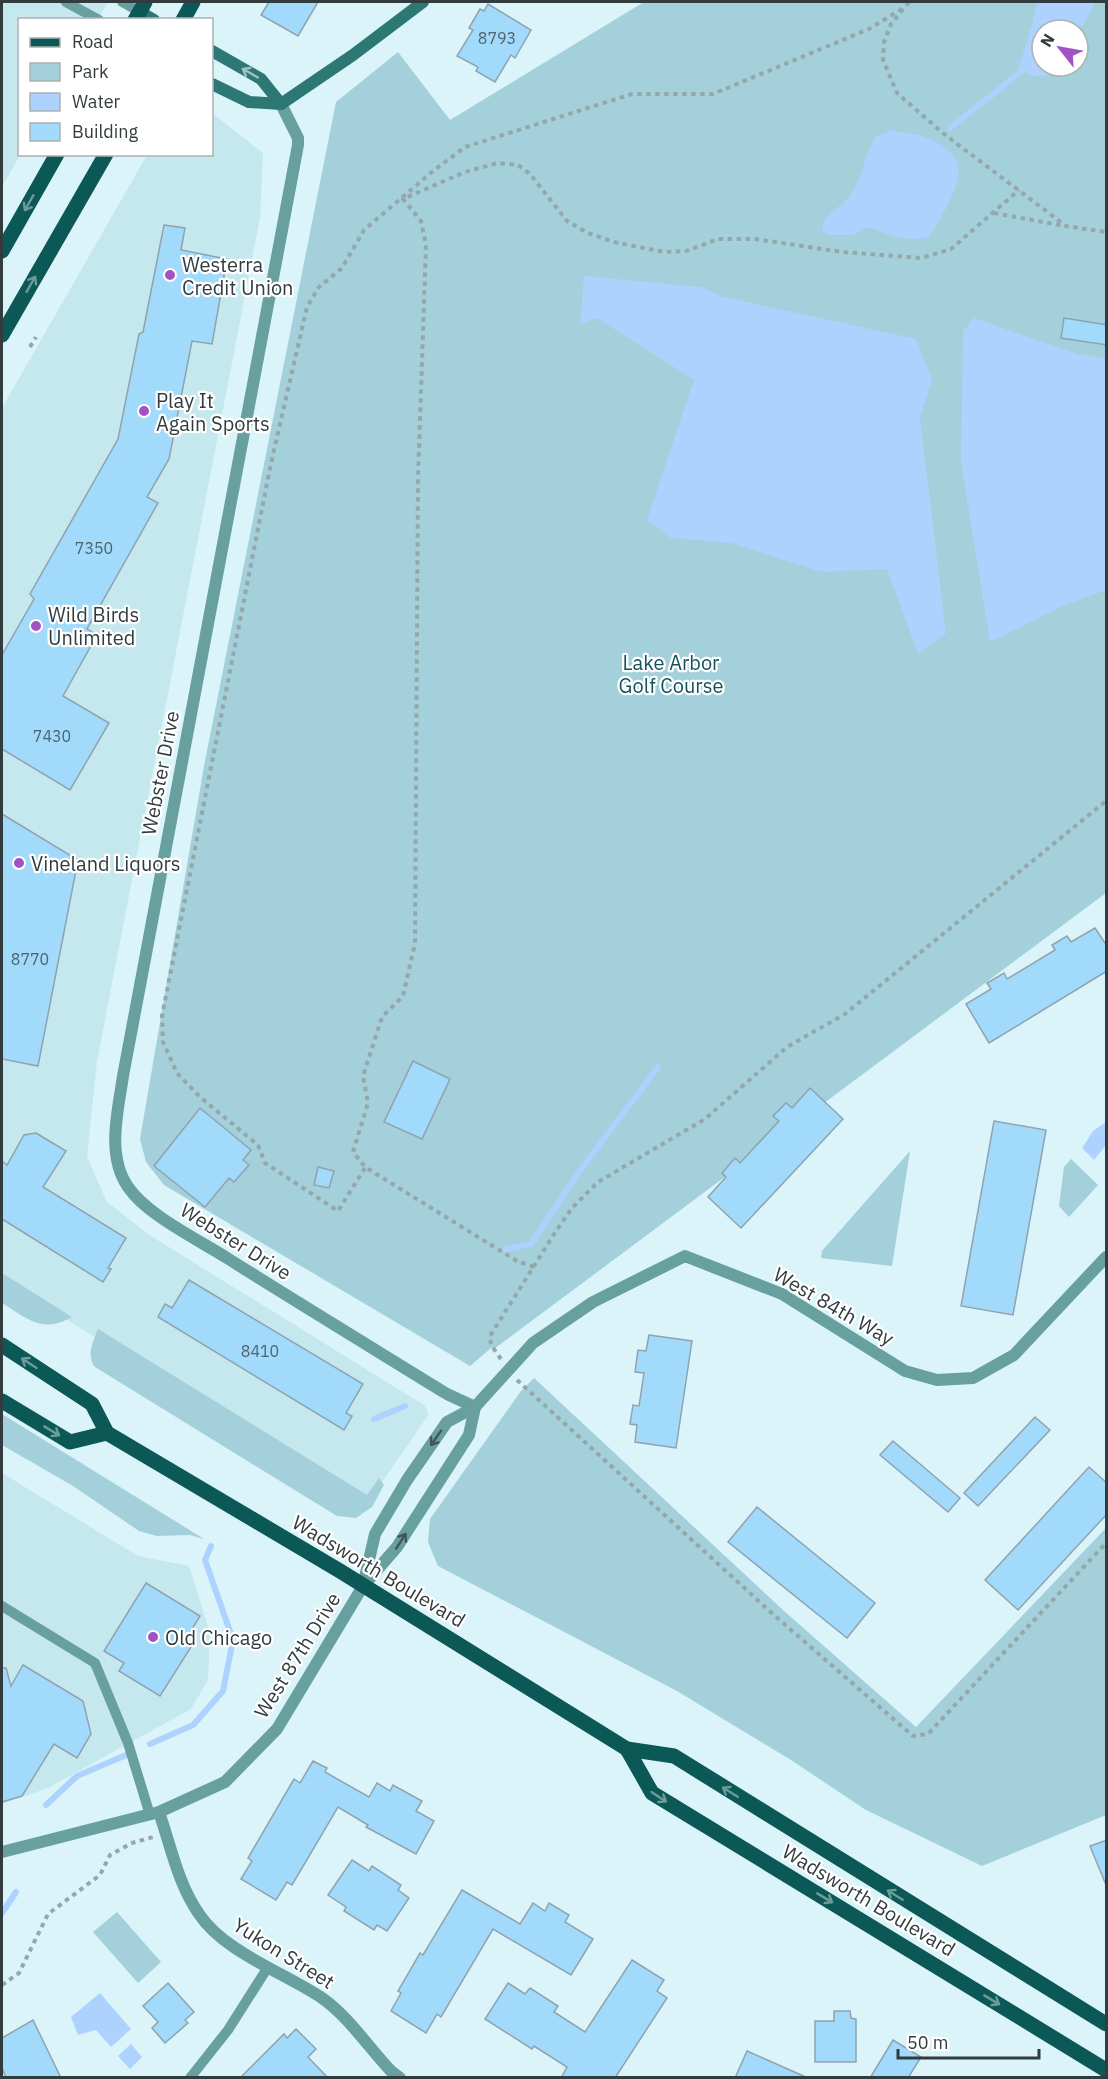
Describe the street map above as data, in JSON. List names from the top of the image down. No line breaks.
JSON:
{"streets":{"main road":["Wadsworth Boulevard"],"street":["Webster Drive","West 84th Way","West 87th Drive","Yukon Street"]},"crossings":[["Webster Drive","West 84th Way"],["West 84th Way","Wadsworth Boulevard"],["West 84th Way","West 87th Drive"],["Wadsworth Boulevard","West 87th Drive"],["West 87th Drive","Yukon Street"]],"parks":["Lake Arbor Golf Course"],"places":["Westerra Credit Union","Play It Again Sports","Wild Birds Unlimited","Vineland Liquors","Old Chicago"],"house_numbers":["8793","7350","7430","8770","8410"],"legend":["Road","Park","Water","Building"],"scale_bar":"50 m","north":"top left"}
